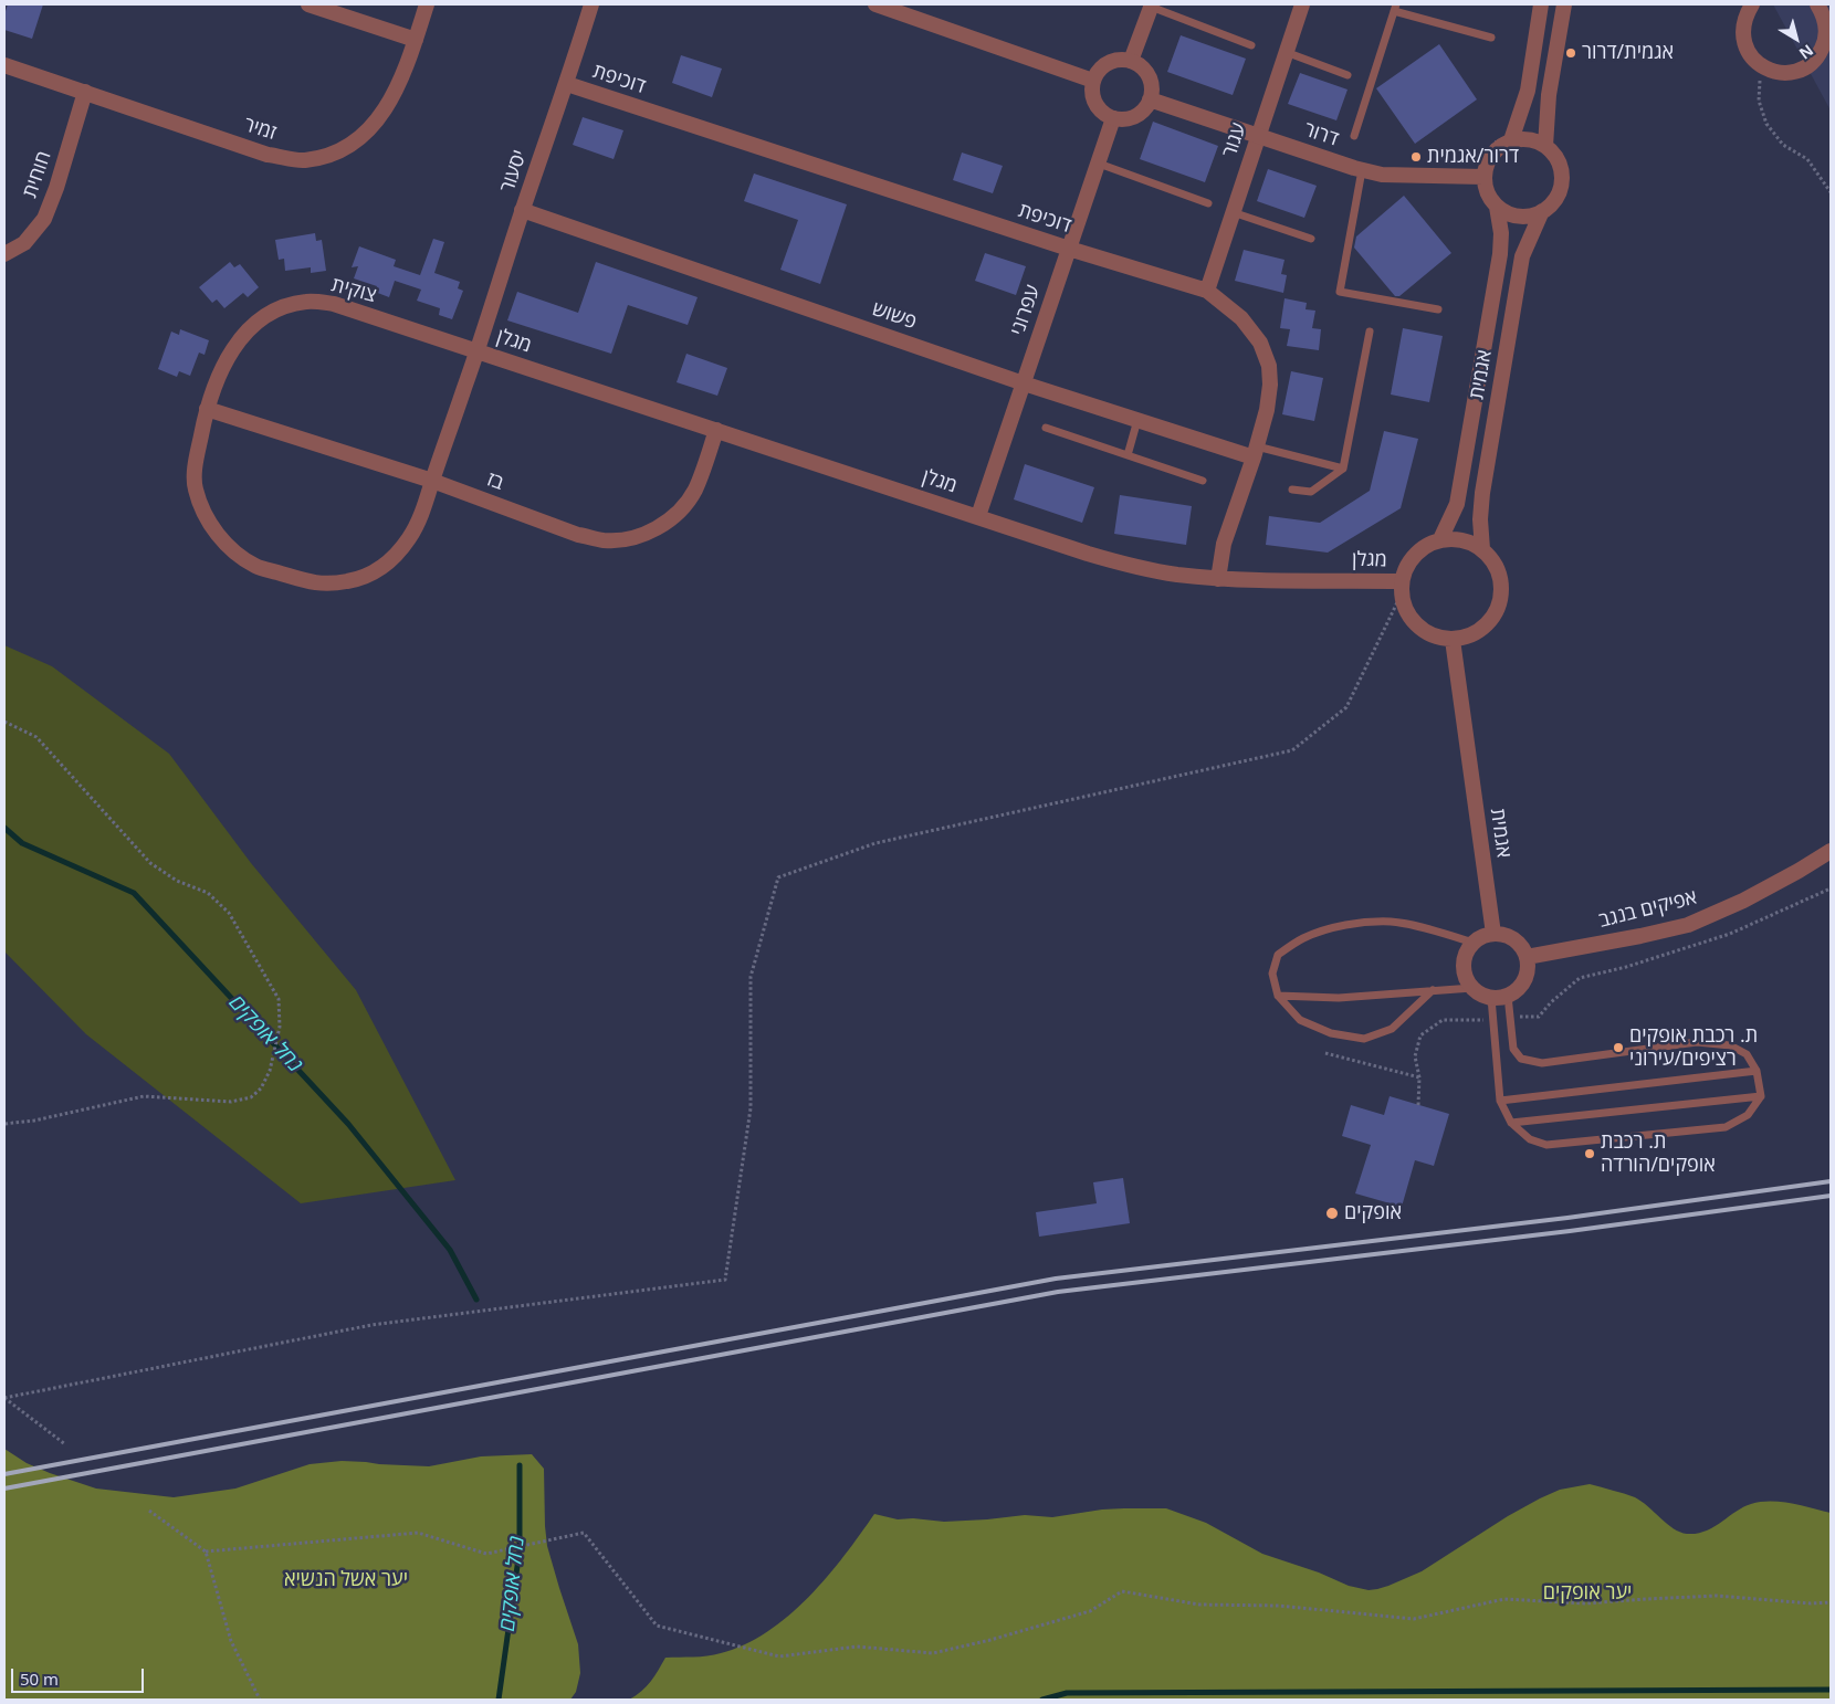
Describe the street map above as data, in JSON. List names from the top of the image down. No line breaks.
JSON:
{"streets":{"street":["דוכיפת","זמיר","דרור","עגור","יסעור","חוחית","צוקית","עפרוני","פשוש","מגלן","אגמית","בז","אפיקים בנגב"]},"crossings":[["דוכיפת","עגור"],["דוכיפת","יסעור"],["דוכיפת","עפרוני"],["דוכיפת","פשוש"],["דוכיפת","מגלן"],["זמיר","חוחית"],["דרור","עגור"],["דרור","עפרוני"],["דרור","אגמית"],["יסעור","צוקית"],["יסעור","פשוש"],["יסעור","מגלן"],["צוקית","מגלן"],["צוקית","בז"],["עפרוני","פשוש"],["עפרוני","מגלן"],["מגלן","אגמית"],["מגלן","בז"],["אגמית","אפיקים בנגב"]],"water":["נחל אופקים"],"parks":["יער אשל הנשיא","יער אופקים"],"places":["אגמית/דרור","דרור/אגמית","ת. רכבת אופקים רציפים/עירוני","ת. רכבת אופקים/הורדה","אופקים"],"scale_bar":"50 m","north":"bottom right"}
